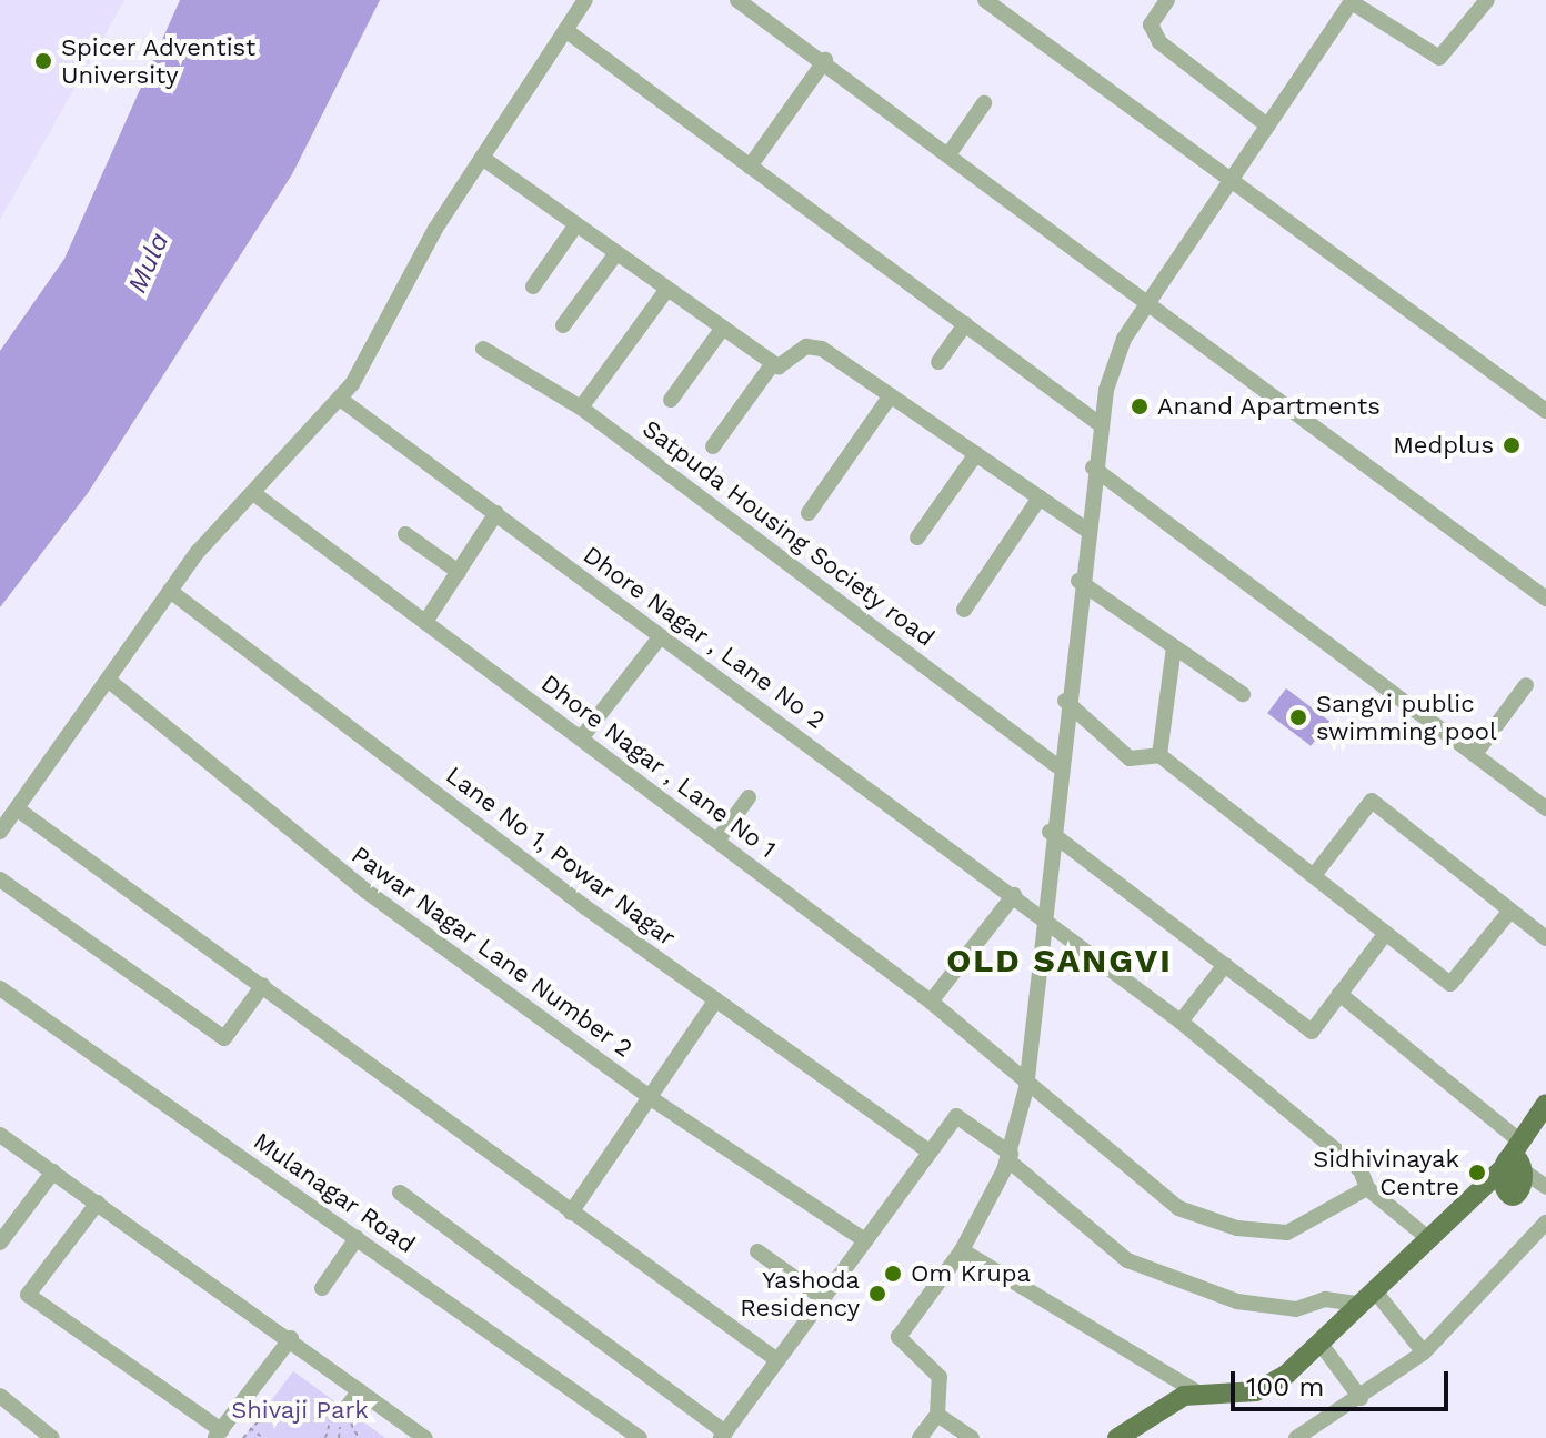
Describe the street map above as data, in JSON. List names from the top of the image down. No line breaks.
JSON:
{"streets":{"street":["Satpuda Housing Society road","Dhore Nagar , Lane No 2","Dhore Nagar , Lane No 1","Lane No 1, Powar Nagar","Pawar Nagar Lane Number 2","Mulanagar Road"]},"crossings":[["Dhore Nagar , Lane No 2","Dhore Nagar , Lane No 1"]],"districts":["OLD SANGVI"],"water":["Mula"],"parks":["Shivaji Park"],"places":["Spicer Adventist University","Anand Apartments","Medplus","Sangvi public swimming pool","Sidhivinayak Centre","Om Krupa","Yashoda Residency"],"scale_bar":"100 m"}
